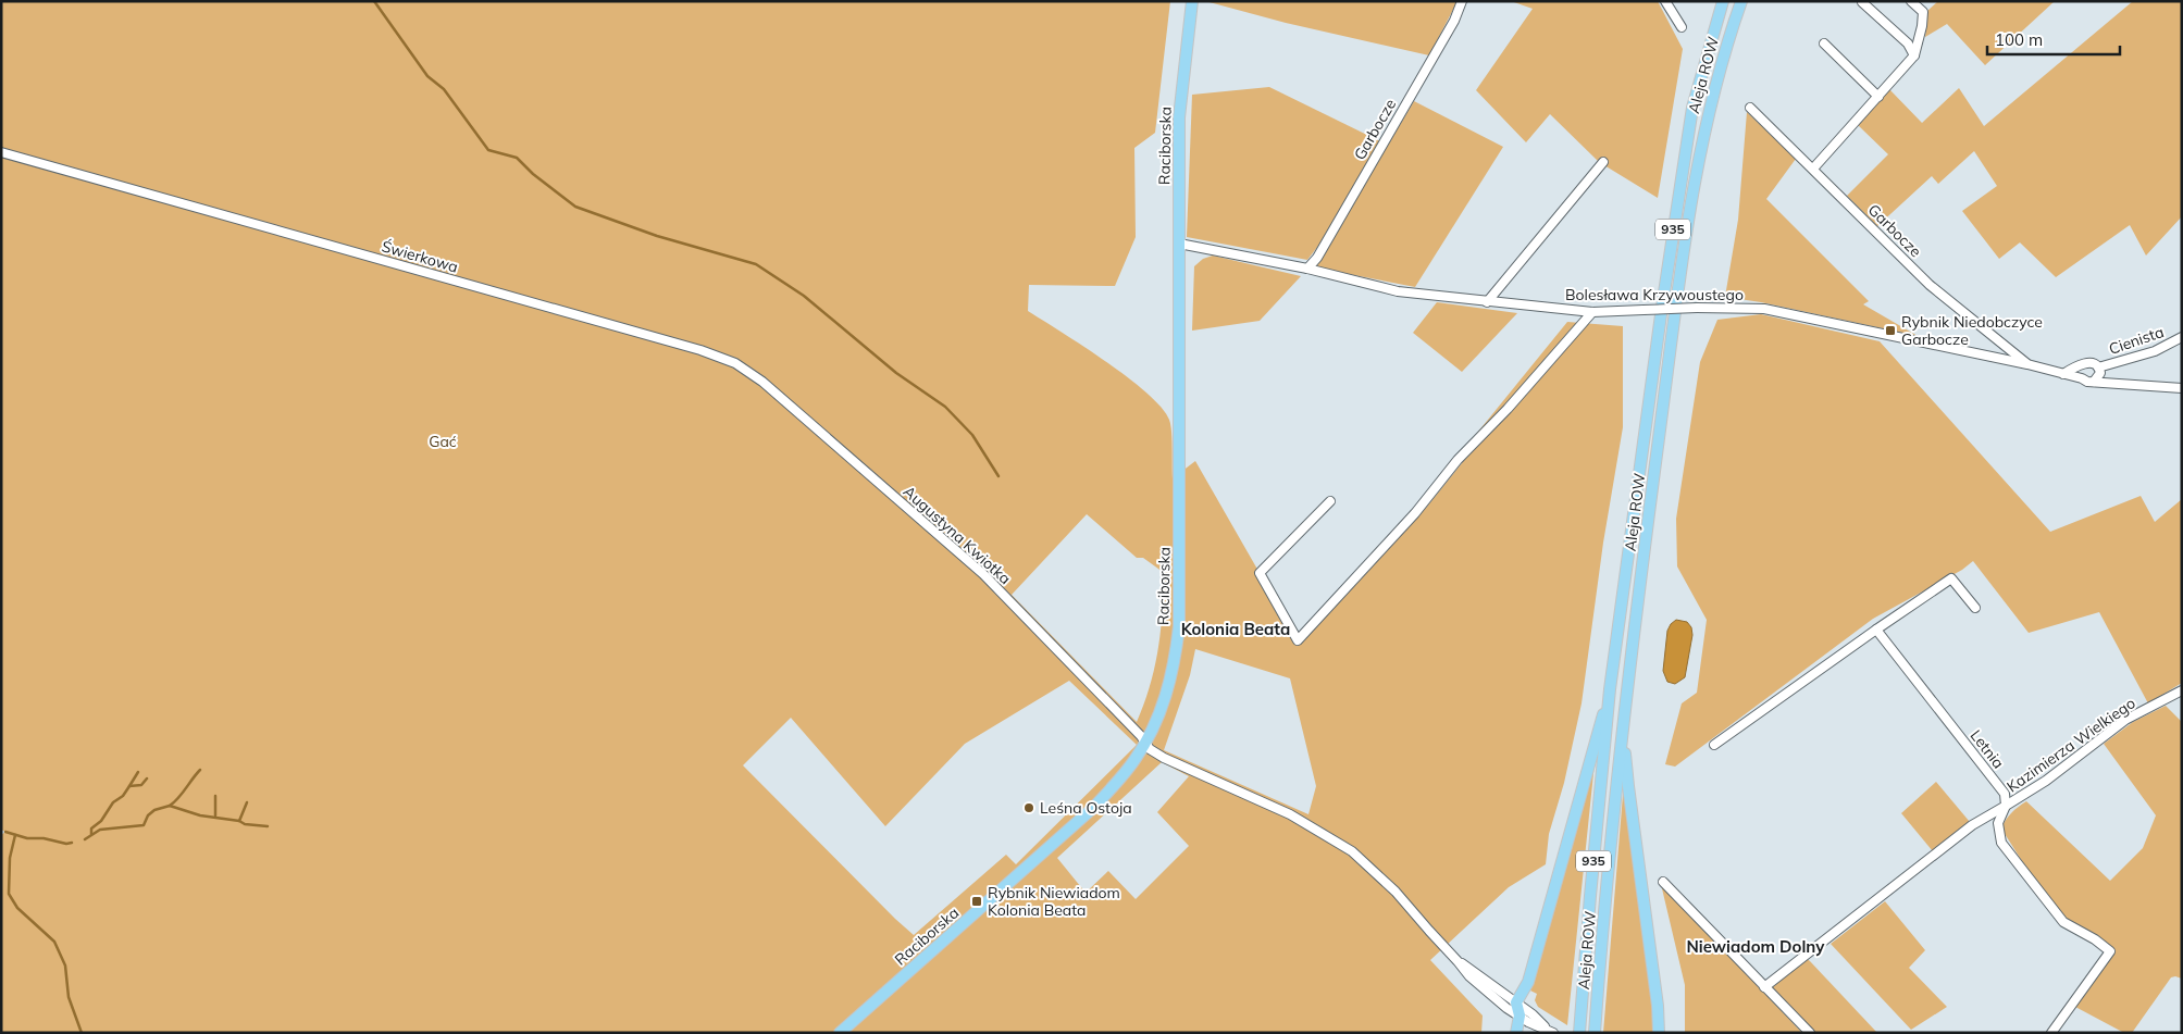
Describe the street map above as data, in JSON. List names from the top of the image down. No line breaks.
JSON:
{"streets":{"main road":["Aleja ROW","Raciborska","935"],"street":["Garbocze","Świerkowa","Bolesława Krzywoustego","Cienista","Augustyna Kwiotka","Kazimierza Wielkiego","Letnia"]},"crossings":[["Garbocze","Bolesława Krzywoustego"],["Raciborska","Bolesława Krzywoustego"],["Raciborska","Augustyna Kwiotka"],["Świerkowa","Augustyna Kwiotka"],["Bolesława Krzywoustego","Cienista"],["Kazimierza Wielkiego","Letnia"]],"districts":["Kolonia Beata","Niewiadom Dolny"],"parks":["Gać"],"places":{"transit":["Rybnik Niedobczyce Garbocze","Rybnik Niewiadom Kolonia Beata"],"other":["Leśna Ostoja"]},"scale_bar":"100 m"}
